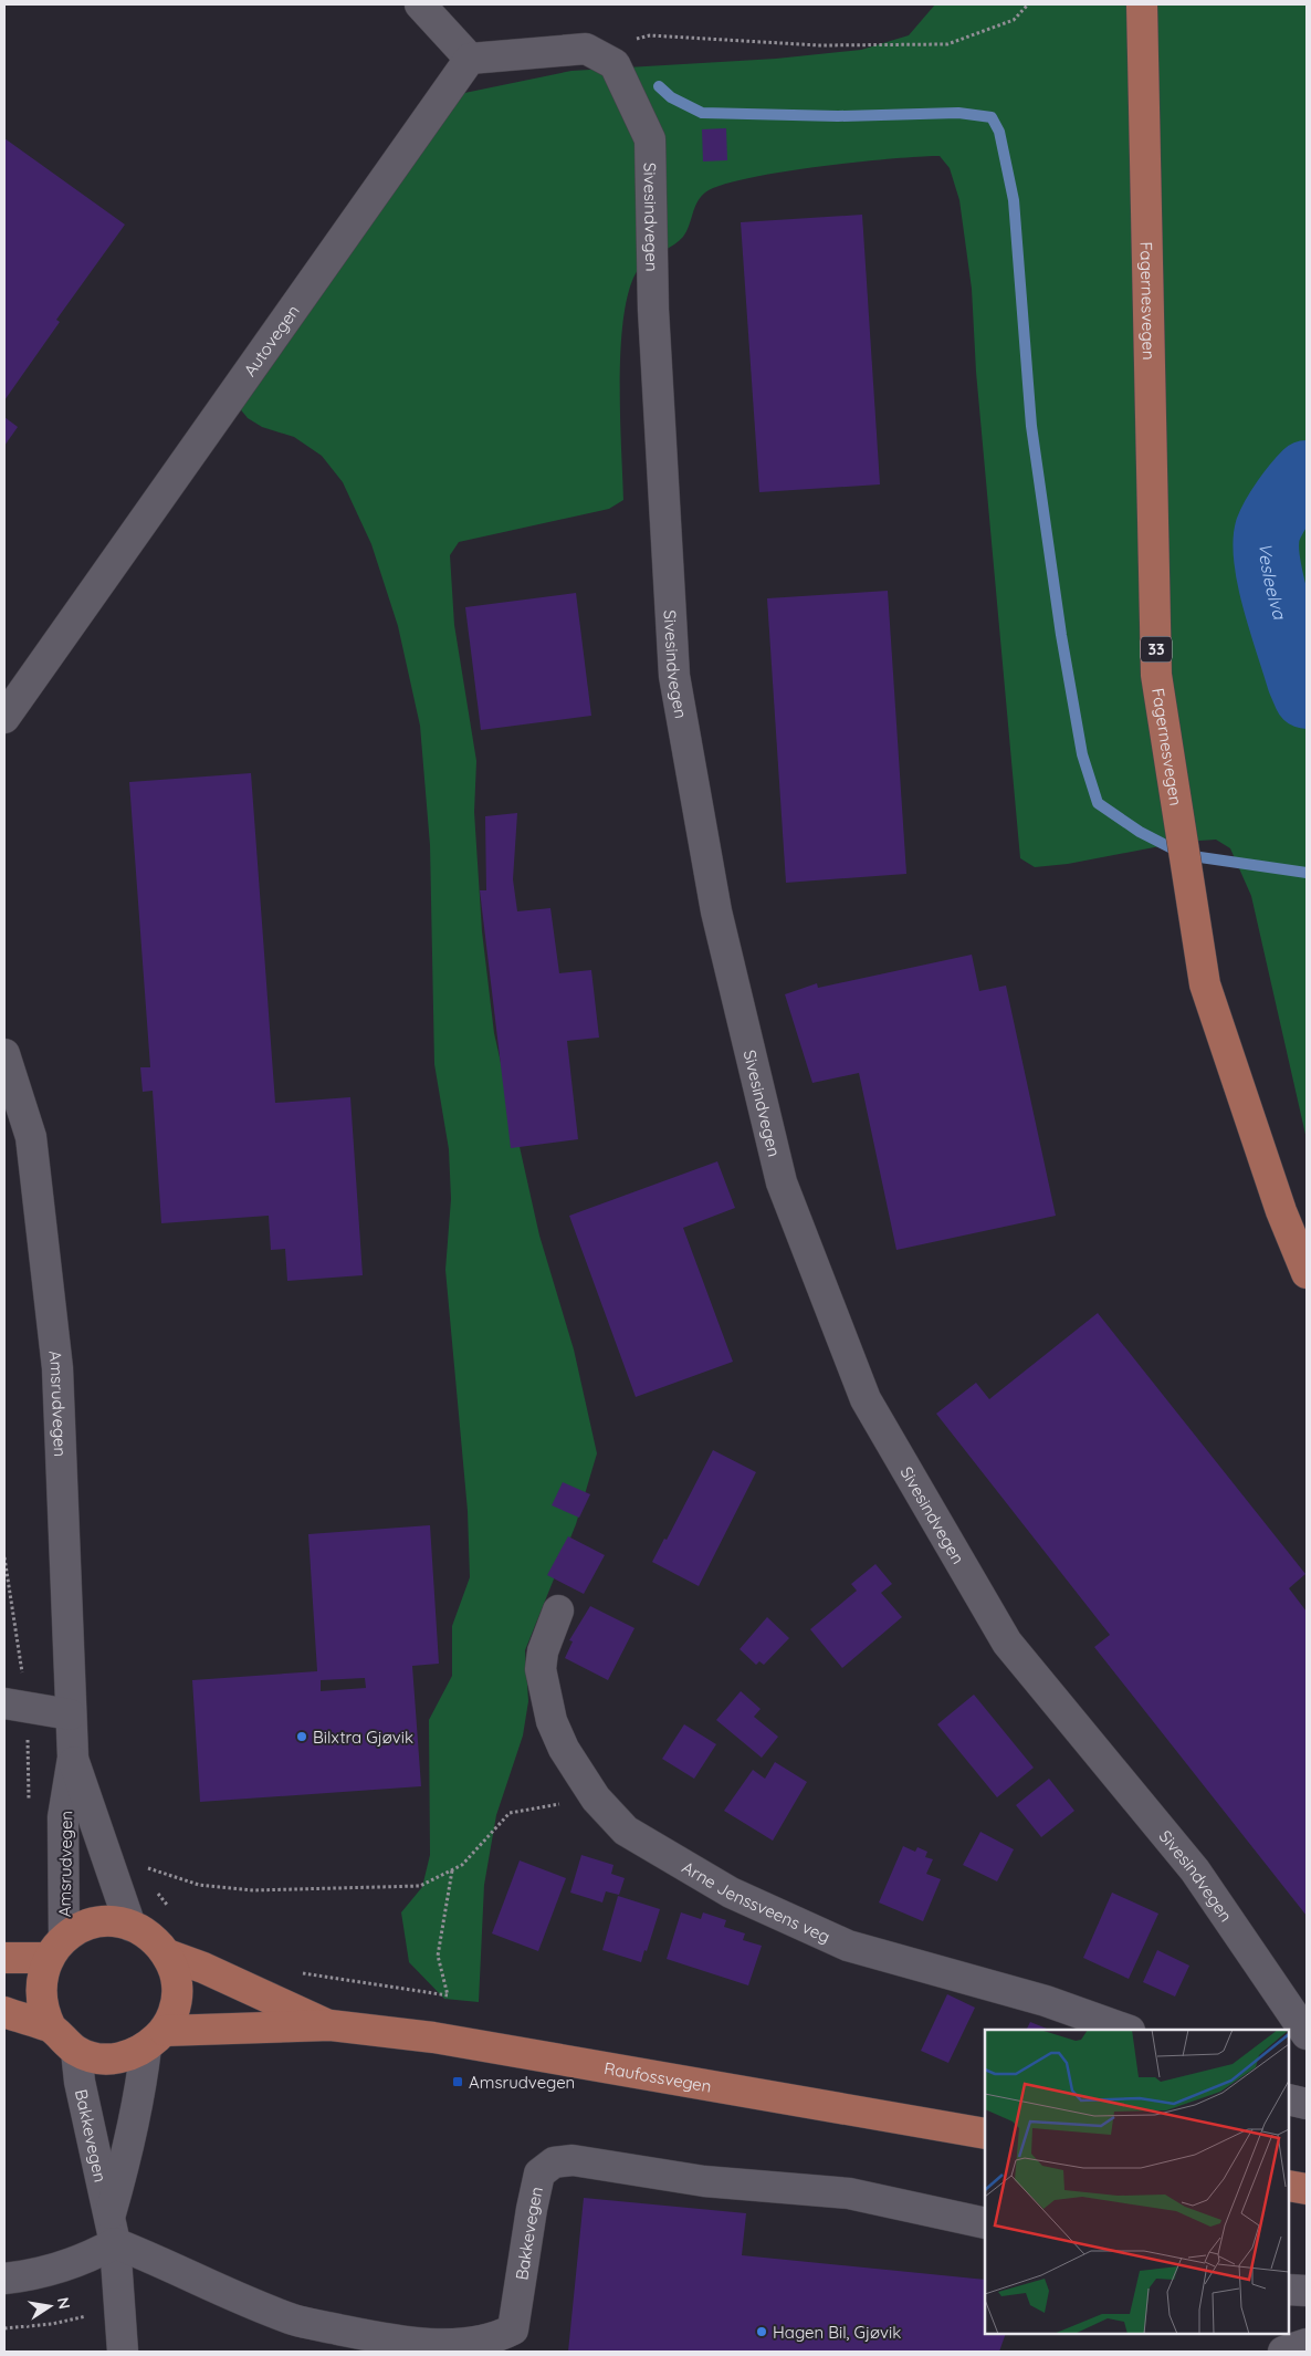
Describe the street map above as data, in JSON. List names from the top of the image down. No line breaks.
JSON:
{"streets":{"main road":["Fagernesvegen","33","Raufossvegen"],"street":["Sivesindvegen","Autovegen","Amsrudvegen","Arne Jenssveens veg","Bakkevegen"]},"crossings":[["Amsrudvegen","Raufossvegen"],["Amsrudvegen","Bakkevegen"],["Raufossvegen","Bakkevegen"]],"water":["Vesleelva"],"places":{"other":["Bilxtra Gjøvik","Hagen Bil, Gjøvik"],"transit":["Amsrudvegen"]},"north":"right"}
